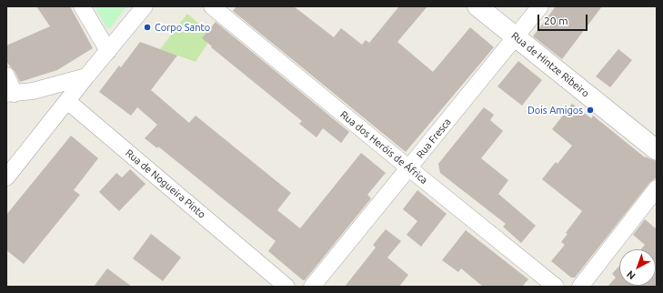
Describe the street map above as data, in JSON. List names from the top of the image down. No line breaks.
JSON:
{"streets":{"street":["Rua de Hintze Ribeiro","Rua Fresca","Rua dos Heróis de África","Rua de Nogueira Pinto"]},"crossings":[["Rua de Hintze Ribeiro","Rua Fresca"],["Rua Fresca","Rua dos Heróis de África"]],"places":["Corpo Santo","Dois Amigos"],"scale_bar":"20 m","north":"bottom left"}
